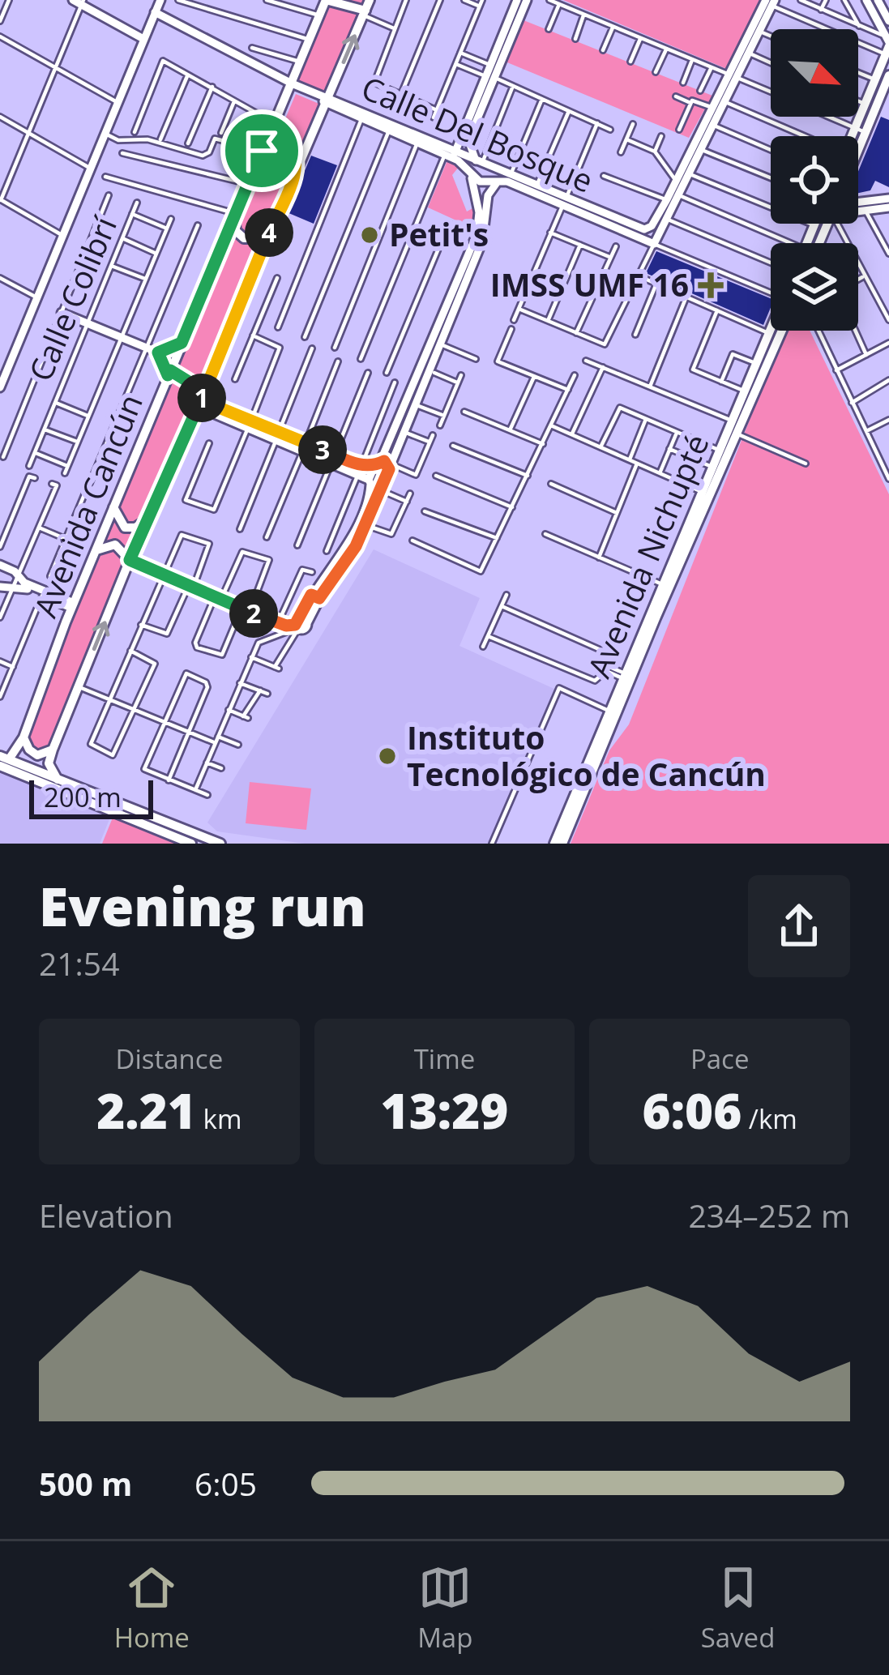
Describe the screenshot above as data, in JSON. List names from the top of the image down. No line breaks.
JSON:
{"streets":{"main road":["Avenida Cancún","Avenida Nichupté"],"street":["Calle Del Bosque","Calle Colibrí"]},"crossings":[["Calle Del Bosque","Avenida Cancún"]],"places":{"other":["Petit's","Instituto Tecnológico de Cancún"],"health":["IMSS UMF 16"]},"scale_bar":"200 m","north":"bottom right","page":{"pins":["4","1","3","2"],"scale":"200 m","heading":["Evening run","21:54"],"stats":[["Distance","2.21 km"],["Time","13:29"],["Pace","6:06 /km"]],"chart":["Elevation","234–252 m"],"list":[{"name":"500 m","note":"6:05"}],"tabs":["Home","Map","Saved"]}}
